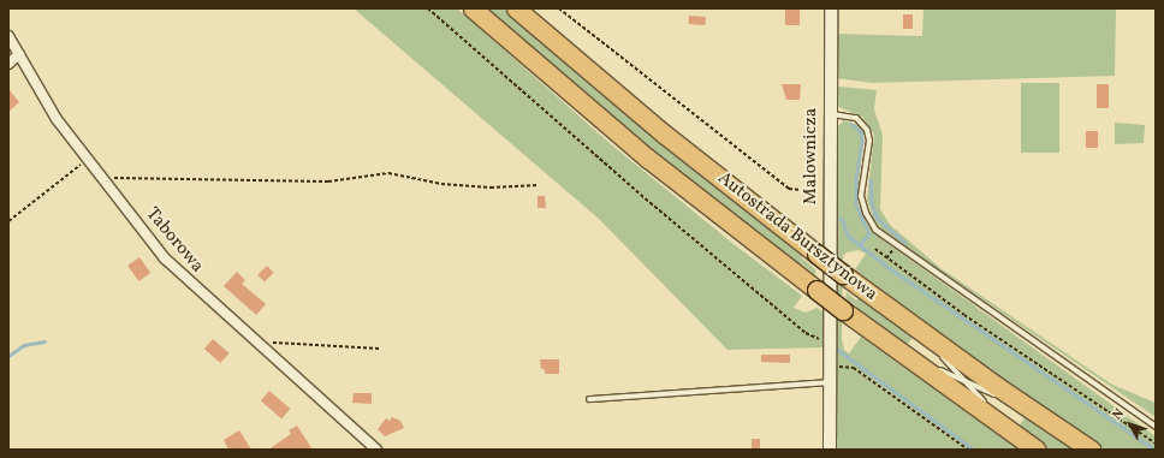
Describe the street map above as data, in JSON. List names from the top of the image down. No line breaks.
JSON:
{"streets":{"highway":["Autostrada Bursztynowa"],"street":["Malownicza","Taborowa"]},"north":"top left"}
